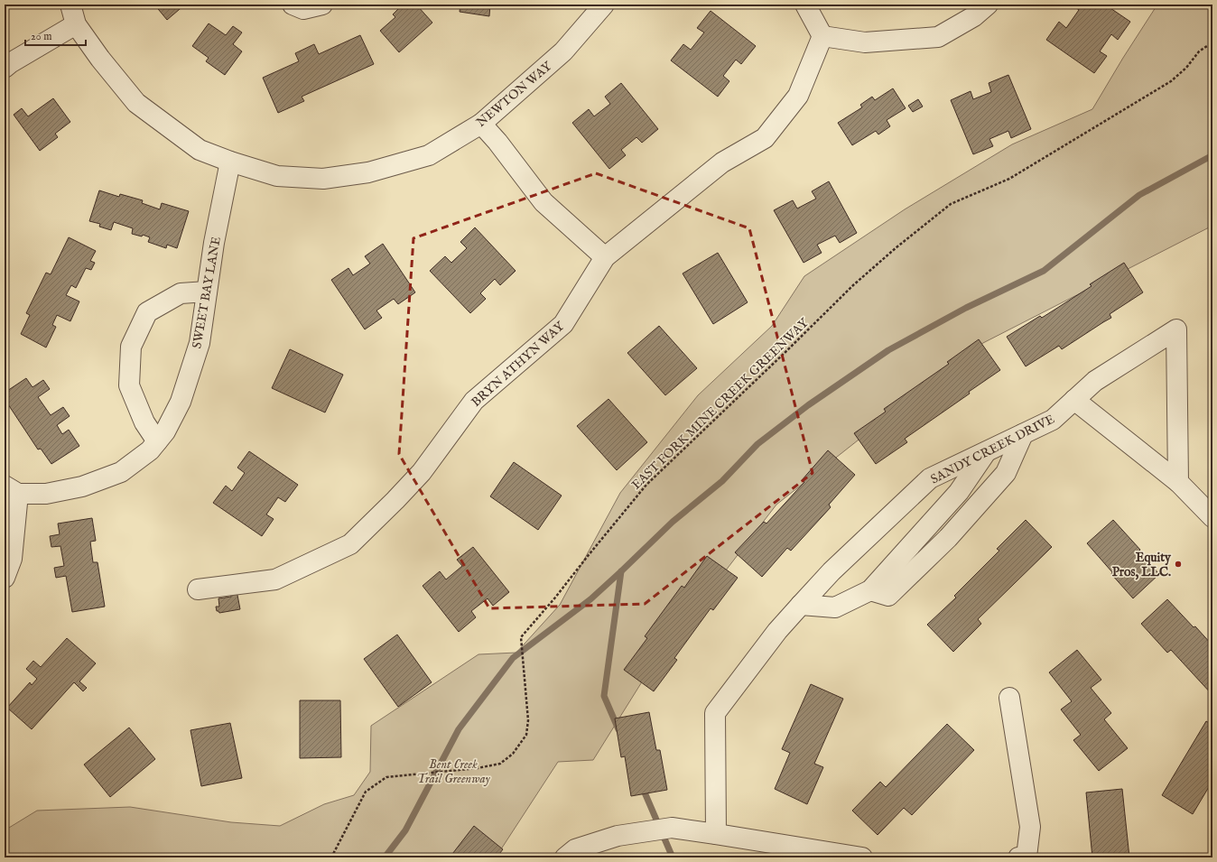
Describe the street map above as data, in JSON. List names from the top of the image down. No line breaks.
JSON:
{"streets":{"street":["NEWTON WAY","SWEET BAY LANE","BRYN ATHYN WAY","SANDY CREEK DRIVE"],"path":["EAST FORK MINE CREEK GREENWAY"]},"crossings":[["NEWTON WAY","SWEET BAY LANE"]],"parks":["Bent Creek Trail Greenway"],"places":["Equity Pros, LLC."],"scale_bar":"20 m"}
